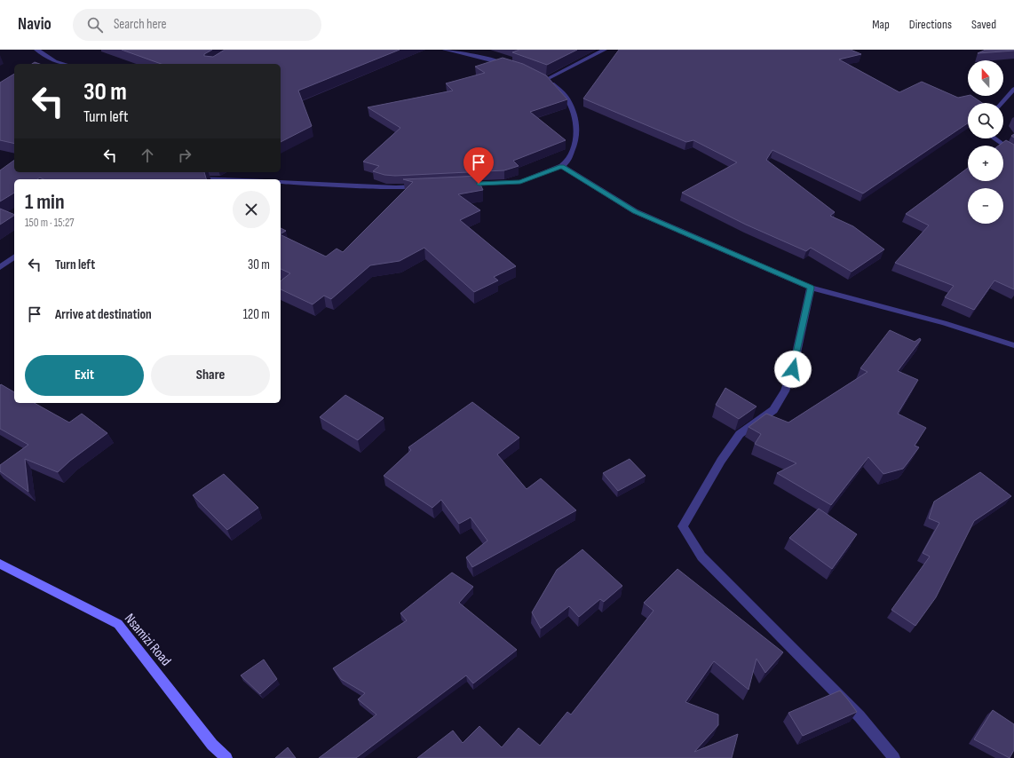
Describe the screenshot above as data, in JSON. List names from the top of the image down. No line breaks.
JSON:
{"streets":{"street":["Nsamizi Road"]},"north":"top","page":{"header":"Navio","search":"Search here","nav":["Map","Directions","Saved"],"map_buttons":["+","−"],"turn":["30 m","Turn left"],"heading":["1 min","150 m · 15:27"],"list":[{"name":"Turn left","value":"30 m"},{"name":"Arrive at destination","value":"120 m"}],"buttons":["Exit","Share"]}}
